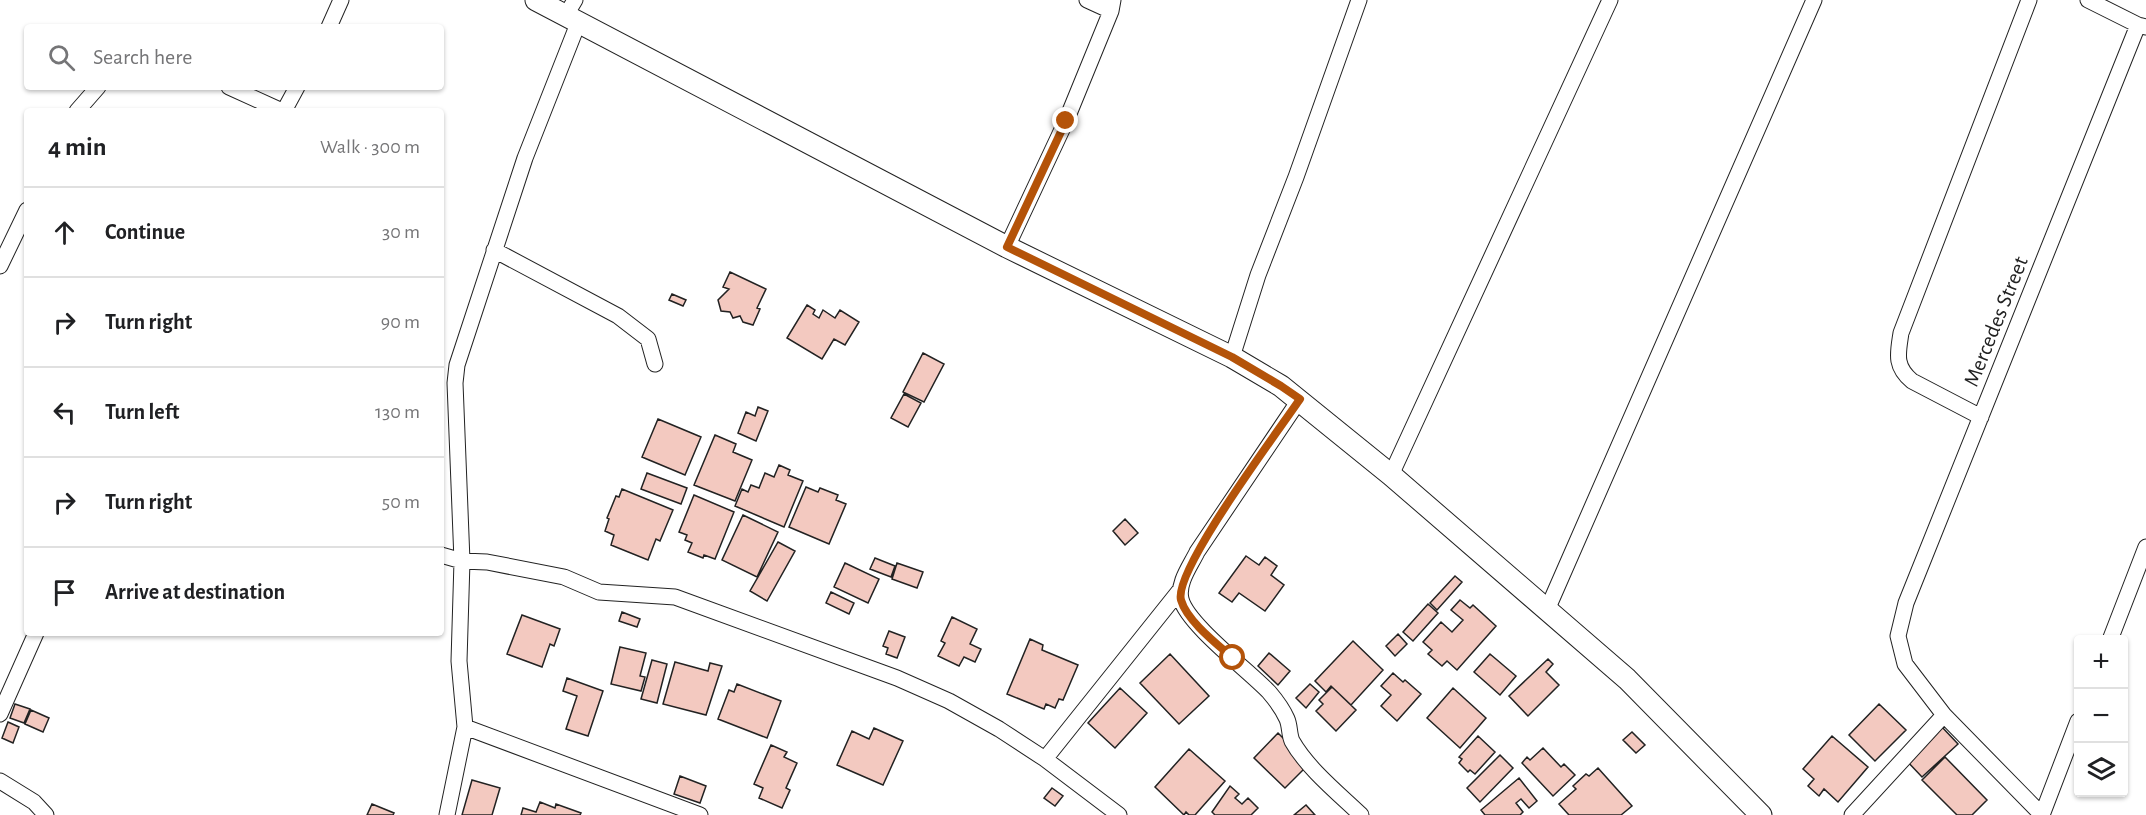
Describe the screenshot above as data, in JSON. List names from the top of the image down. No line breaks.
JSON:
{"streets":{"street":["Mercedes Street"]},"page":{"search":"Search here","heading":["4 min","Walk · 300 m"],"list":[["Continue","30 m"],["Turn right","90 m"],["Turn left","130 m"],["Turn right","50 m"],"Arrive at destination"],"map_buttons":["+","−"]}}
